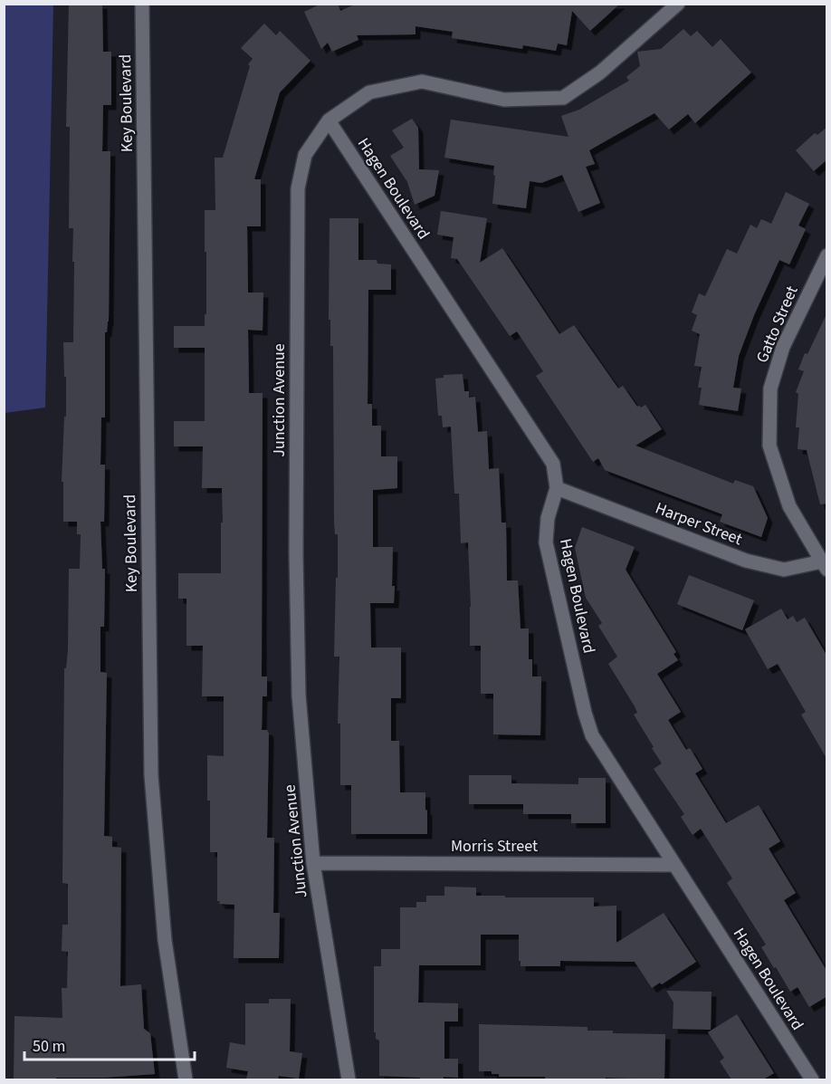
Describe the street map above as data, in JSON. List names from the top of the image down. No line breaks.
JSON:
{"streets":{"street":["Key Boulevard","Hagen Boulevard","Gatto Street","Junction Avenue","Harper Street","Morris Street"]},"crossings":[["Hagen Boulevard","Junction Avenue"],["Hagen Boulevard","Harper Street"],["Hagen Boulevard","Morris Street"],["Gatto Street","Harper Street"],["Junction Avenue","Morris Street"]],"scale_bar":"50 m"}
